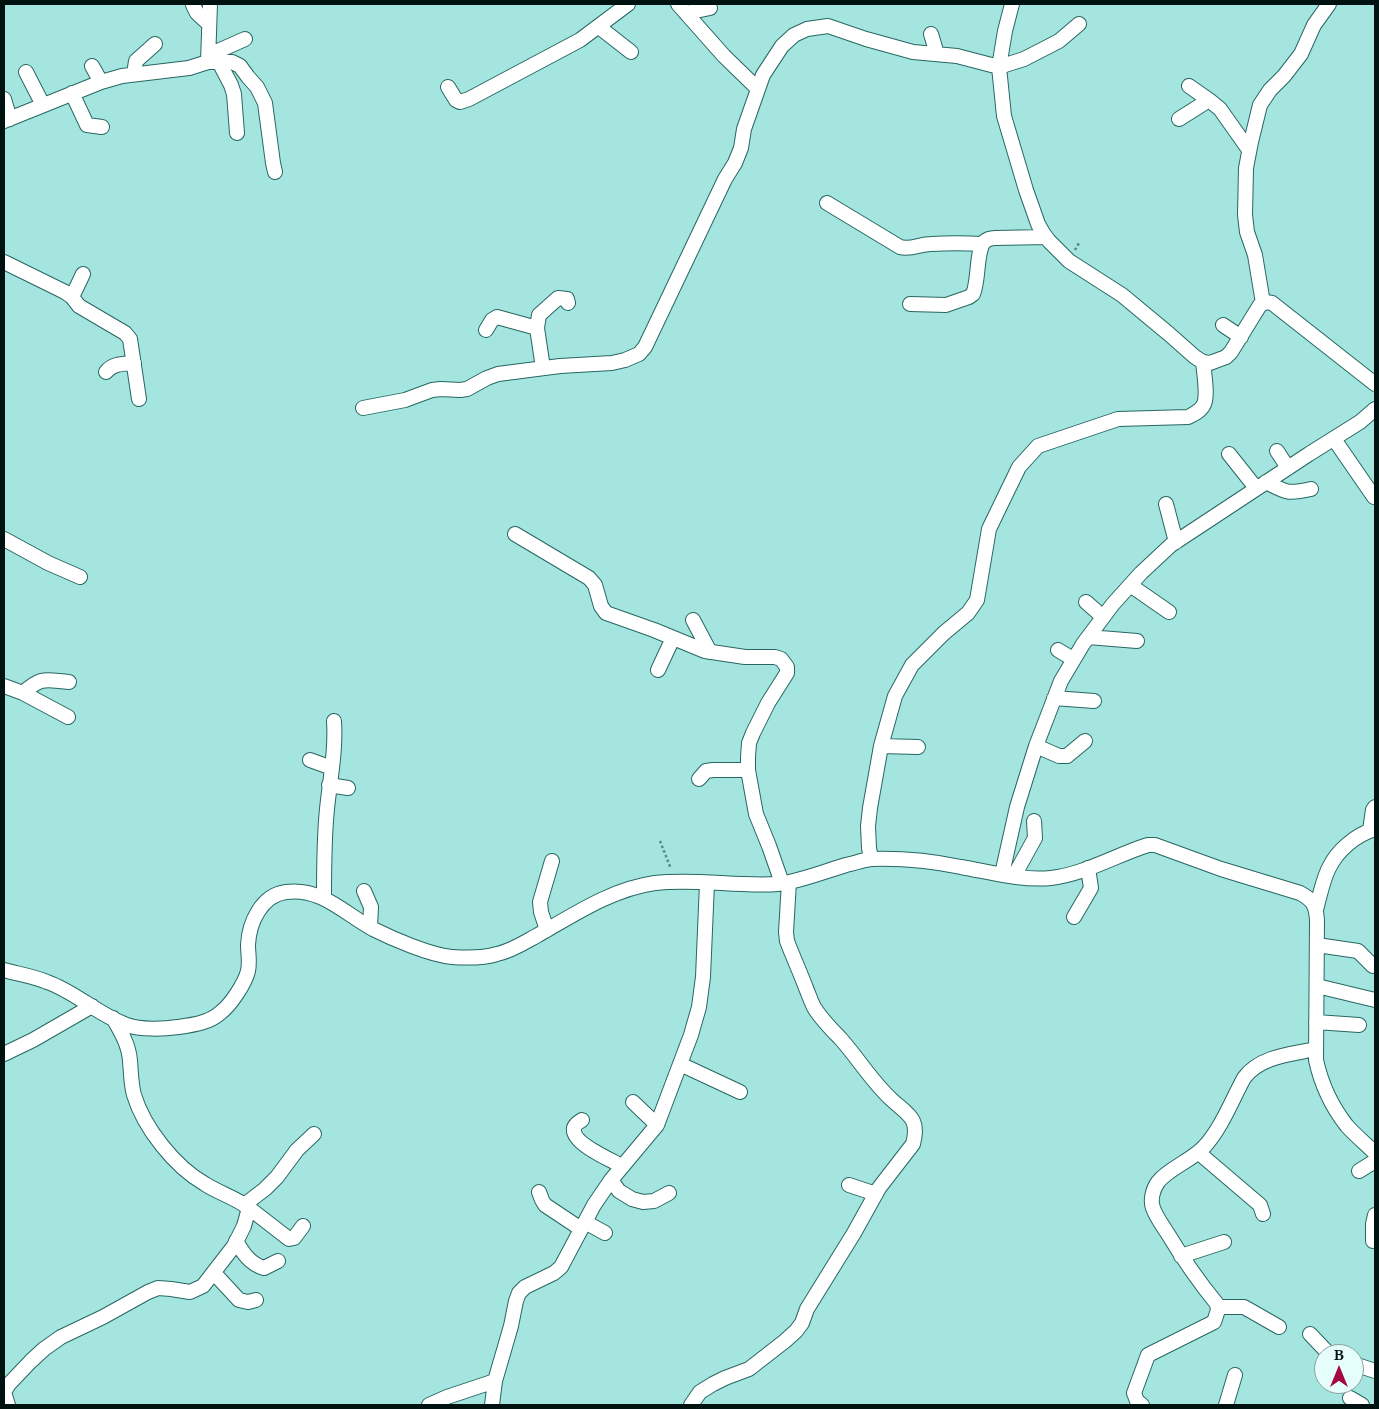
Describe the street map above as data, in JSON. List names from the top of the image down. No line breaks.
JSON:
{"north":"top"}
